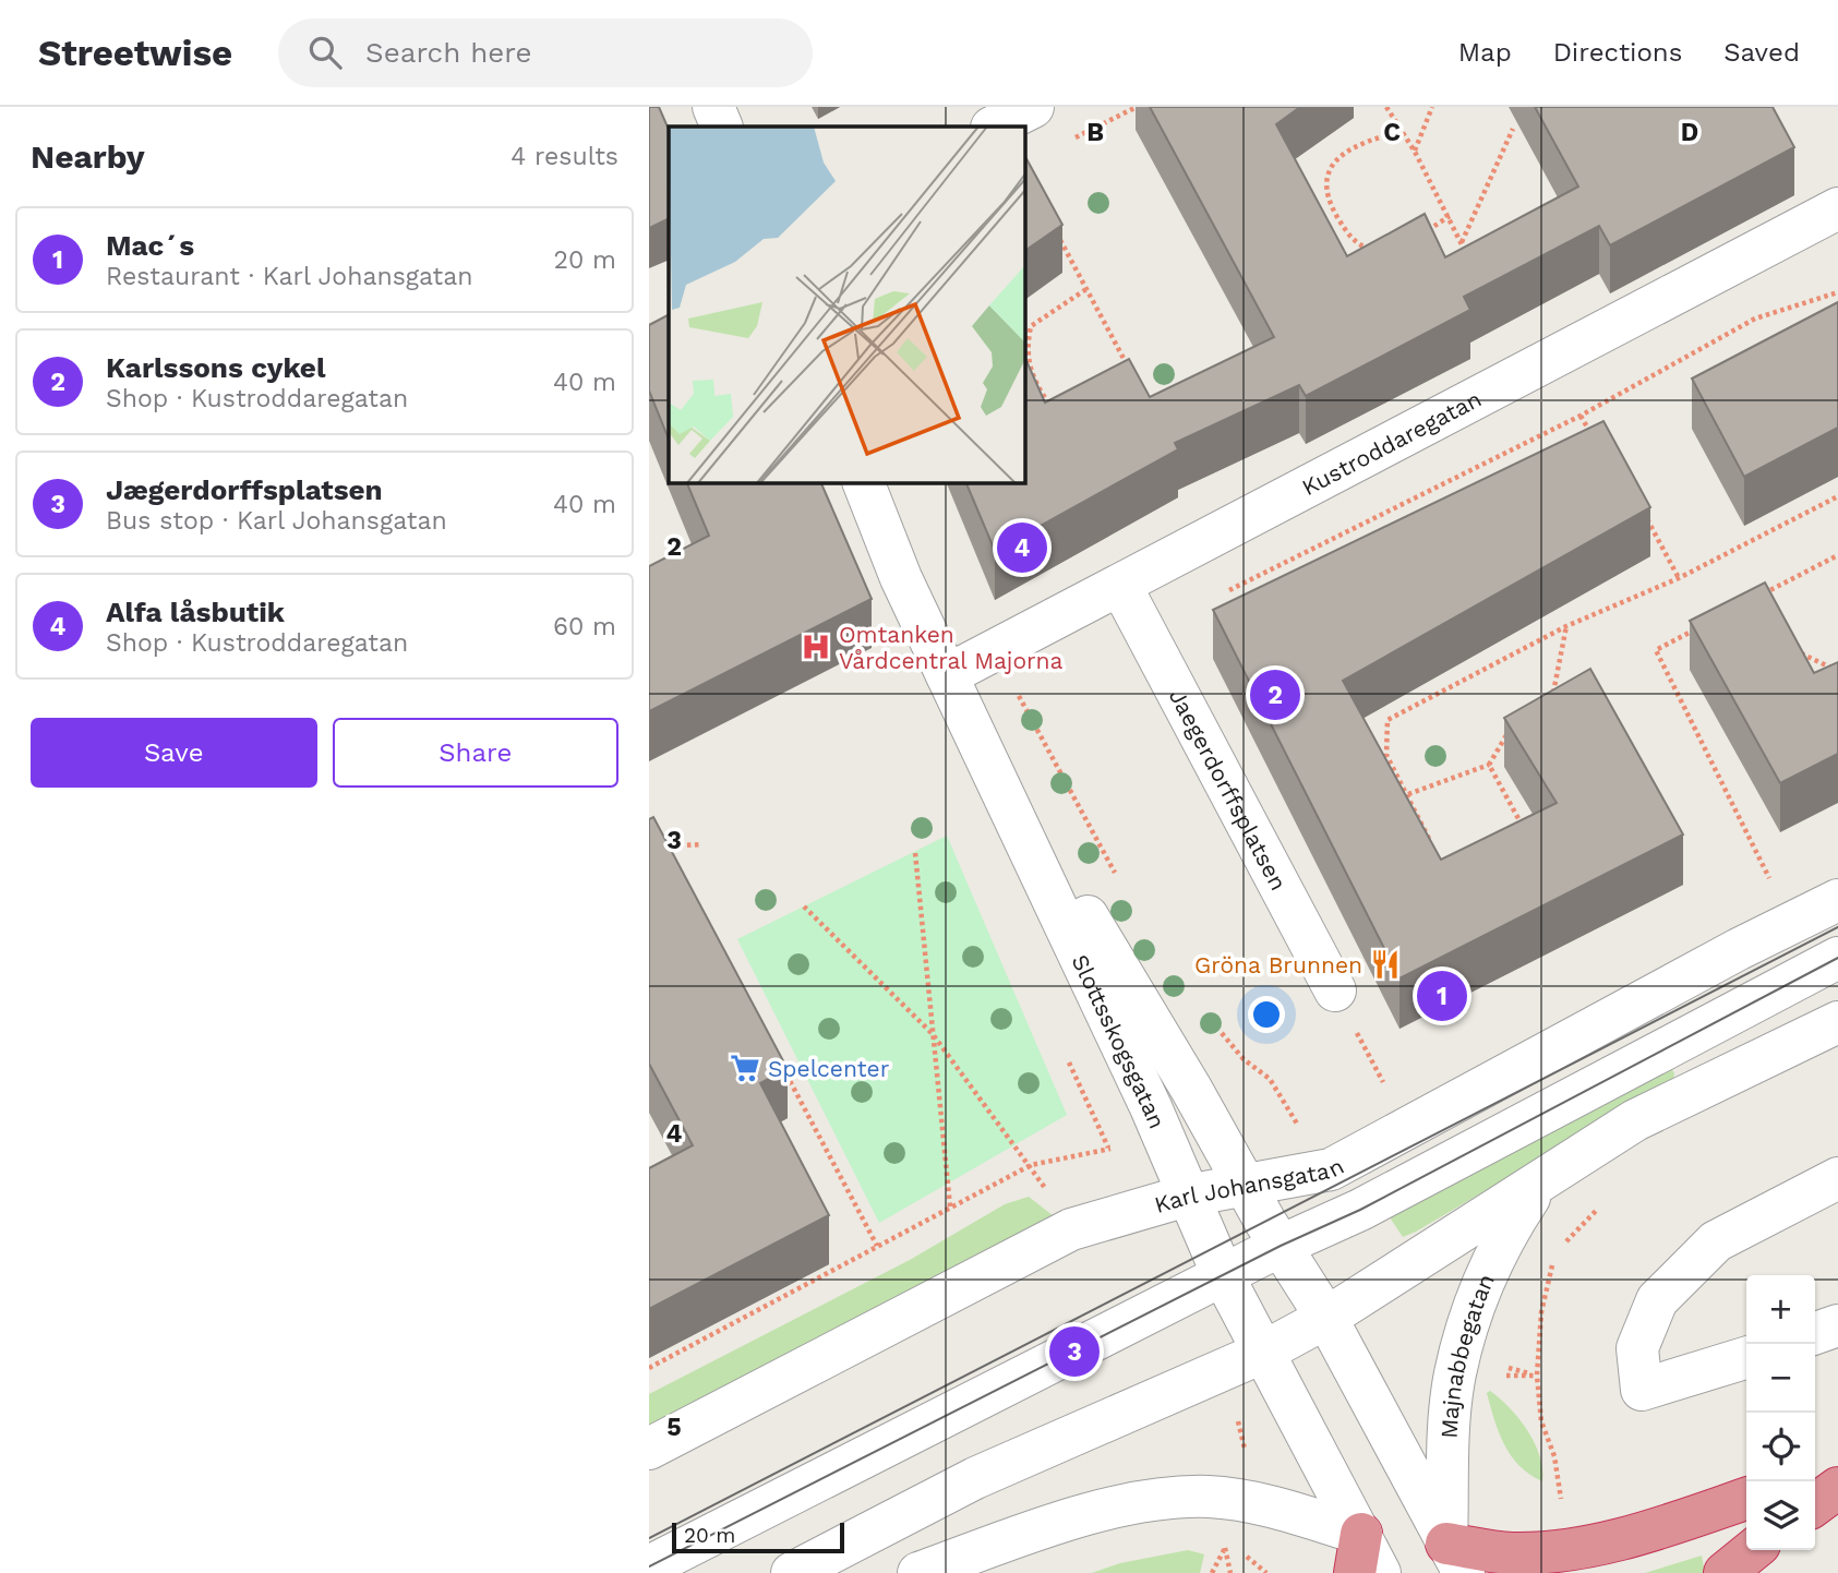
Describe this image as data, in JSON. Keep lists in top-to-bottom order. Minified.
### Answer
{"streets":{"street":["Kustroddaregatan","Jaegerdorffsplatsen","Slottsskogsgatan","Karl Johansgatan","Majnabbegatan"]},"crossings":[["Kustroddaregatan","Jaegerdorffsplatsen"],["Kustroddaregatan","Slottsskogsgatan"],["Slottsskogsgatan","Karl Johansgatan"]],"places":{"hospital":["Omtanken Vårdcentral Majorna"],"restaurant":["Gröna Brunnen"],"supermarket":["Spelcenter"]},"scale_bar":"20 m","page":{"header":"Streetwise","search":"Search here","nav":["Map","Directions","Saved"],"heading":["Nearby","4 results"],"list":[{"mark":"1","name":"Mac´s","note":"Restaurant · Karl Johansgatan","value":"20 m"},{"mark":"2","name":"Karlssons cykel","note":"Shop · Kustroddaregatan","value":"40 m"},{"mark":"3","name":"Jægerdorffsplatsen","note":"Bus stop · Karl Johansgatan","value":"40 m"},{"mark":"4","name":"Alfa låsbutik","note":"Shop · Kustroddaregatan","value":"60 m"}],"pins":["4","2","1","3"],"buttons":["Save","Share"],"map_buttons":["+","−"],"scale":"20 m"},"grid":{"columns":["B","C","D"],"rows":["2","3","4","5"]}}
